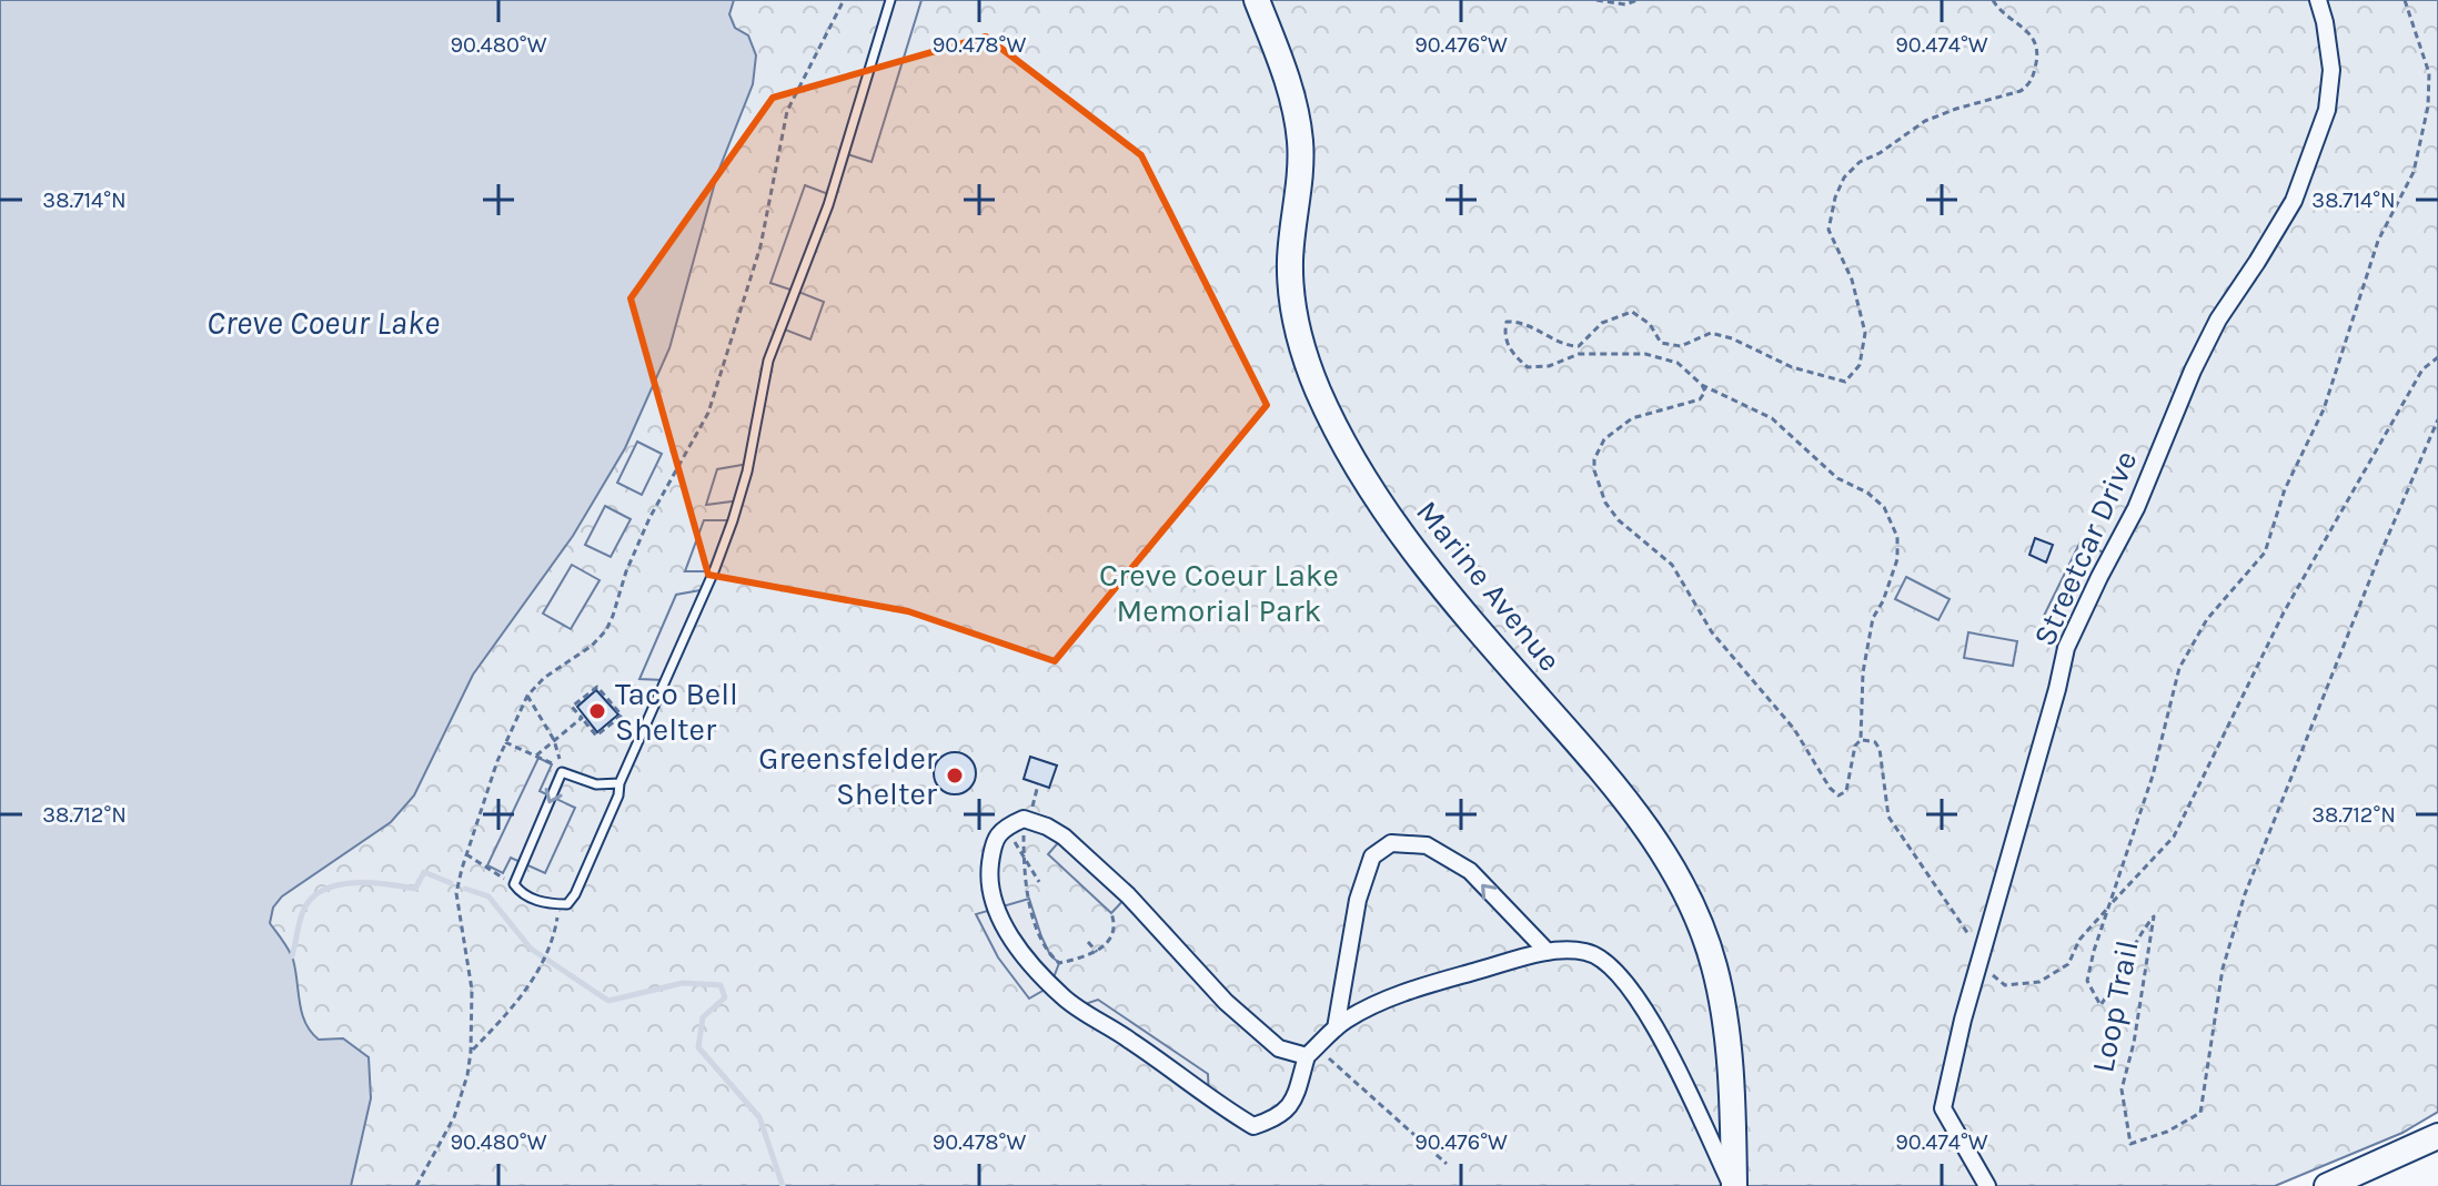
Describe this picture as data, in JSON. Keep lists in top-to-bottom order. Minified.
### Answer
{"streets":{"main road":["Marine Avenue"],"street":["Streetcar Drive"],"path":["Loop Trail"]},"water":["Creve Coeur Lake"],"parks":["Creve Coeur Lake Memorial Park"],"places":["Taco Bell Shelter","Greensfelder Shelter"],"coordinates":["90.480°W","90.478°W","90.476°W","90.474°W","38.714°N","38.712°N"]}
